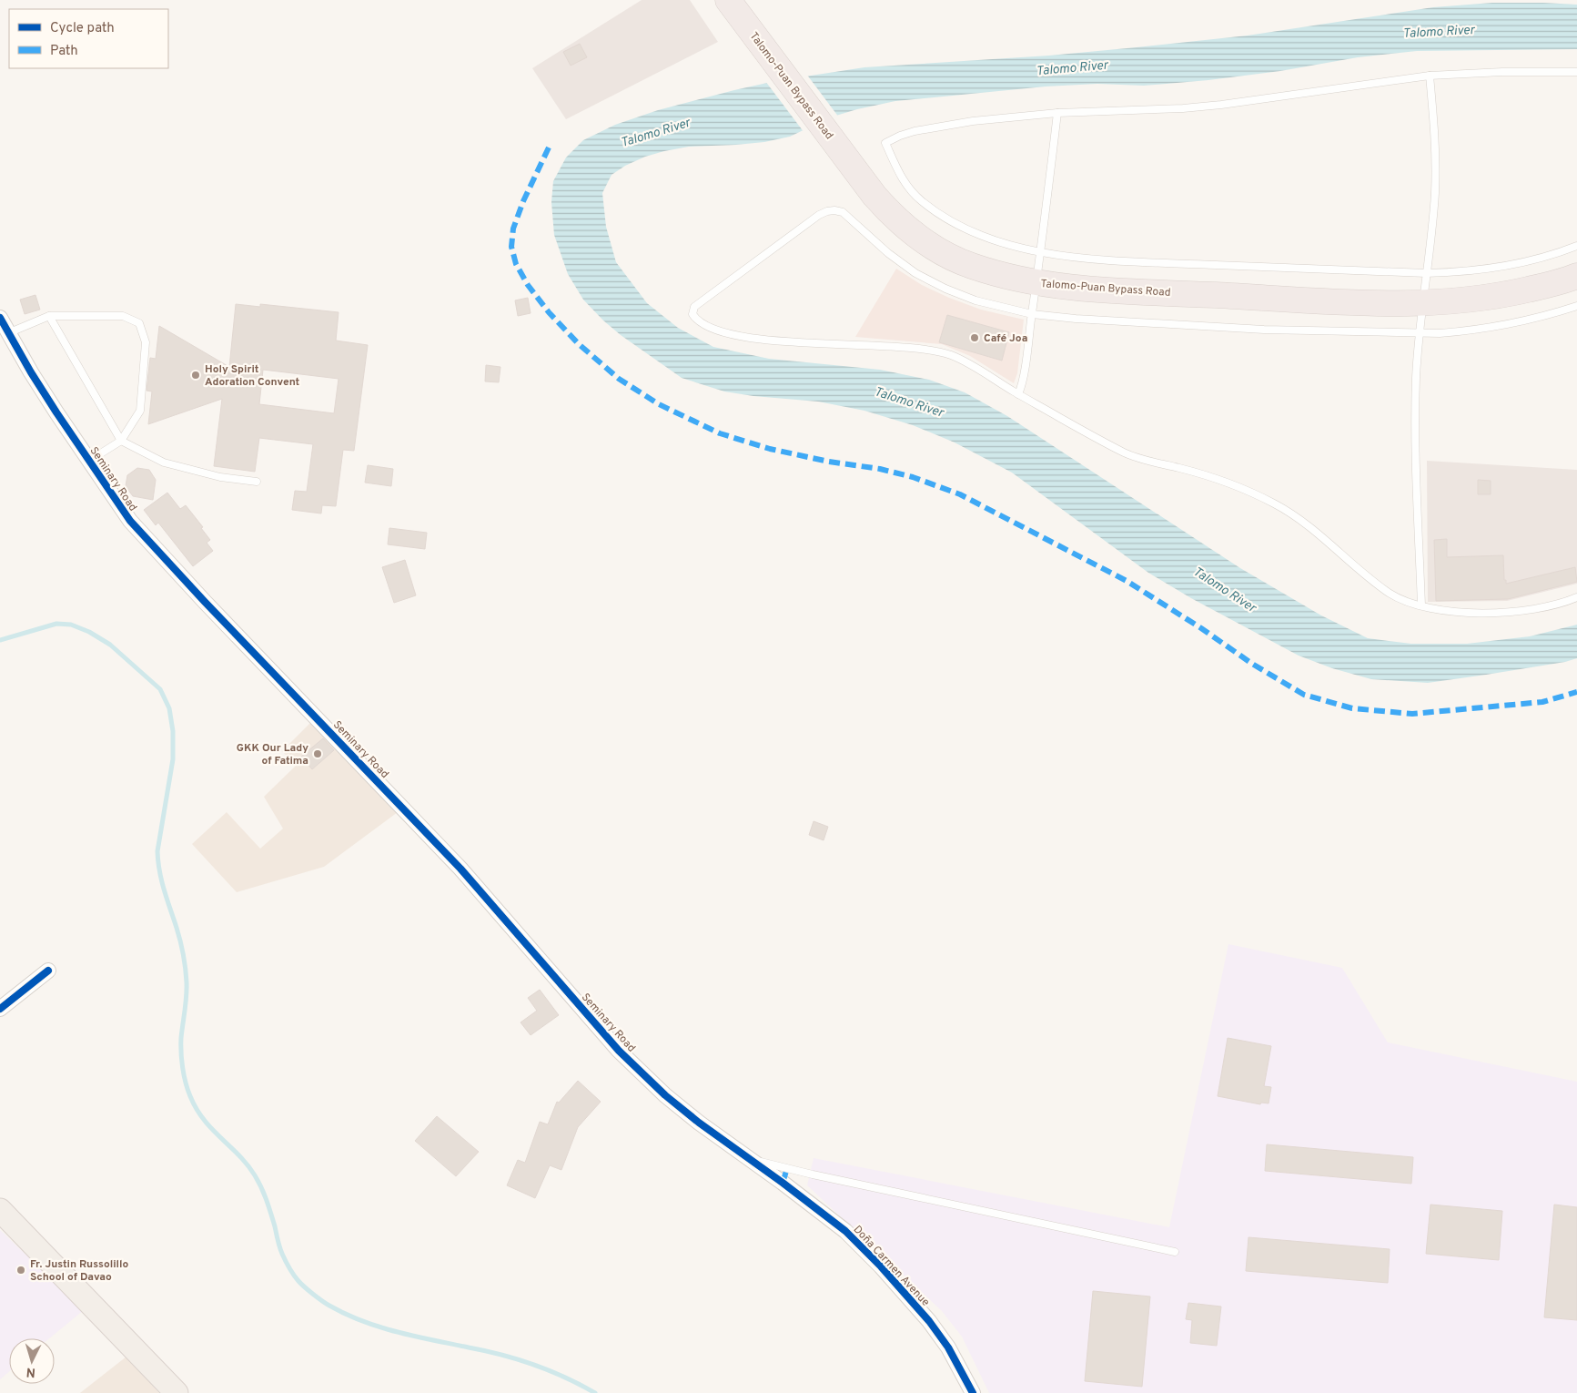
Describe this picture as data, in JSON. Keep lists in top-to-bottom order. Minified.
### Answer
{"streets":{"highway":["Talomo-Puan Bypass Road"],"street":["Seminary Road","Doña Carmen Avenue"]},"crossings":[["Seminary Road","Doña Carmen Avenue"]],"water":["Talomo River"],"places":["Café Joa","Holy Spirit Adoration Convent","GKK Our Lady of Fatima","Fr. Justin Russolillo School of Davao"],"legend":["Cycle path","Path"],"north":"bottom"}
